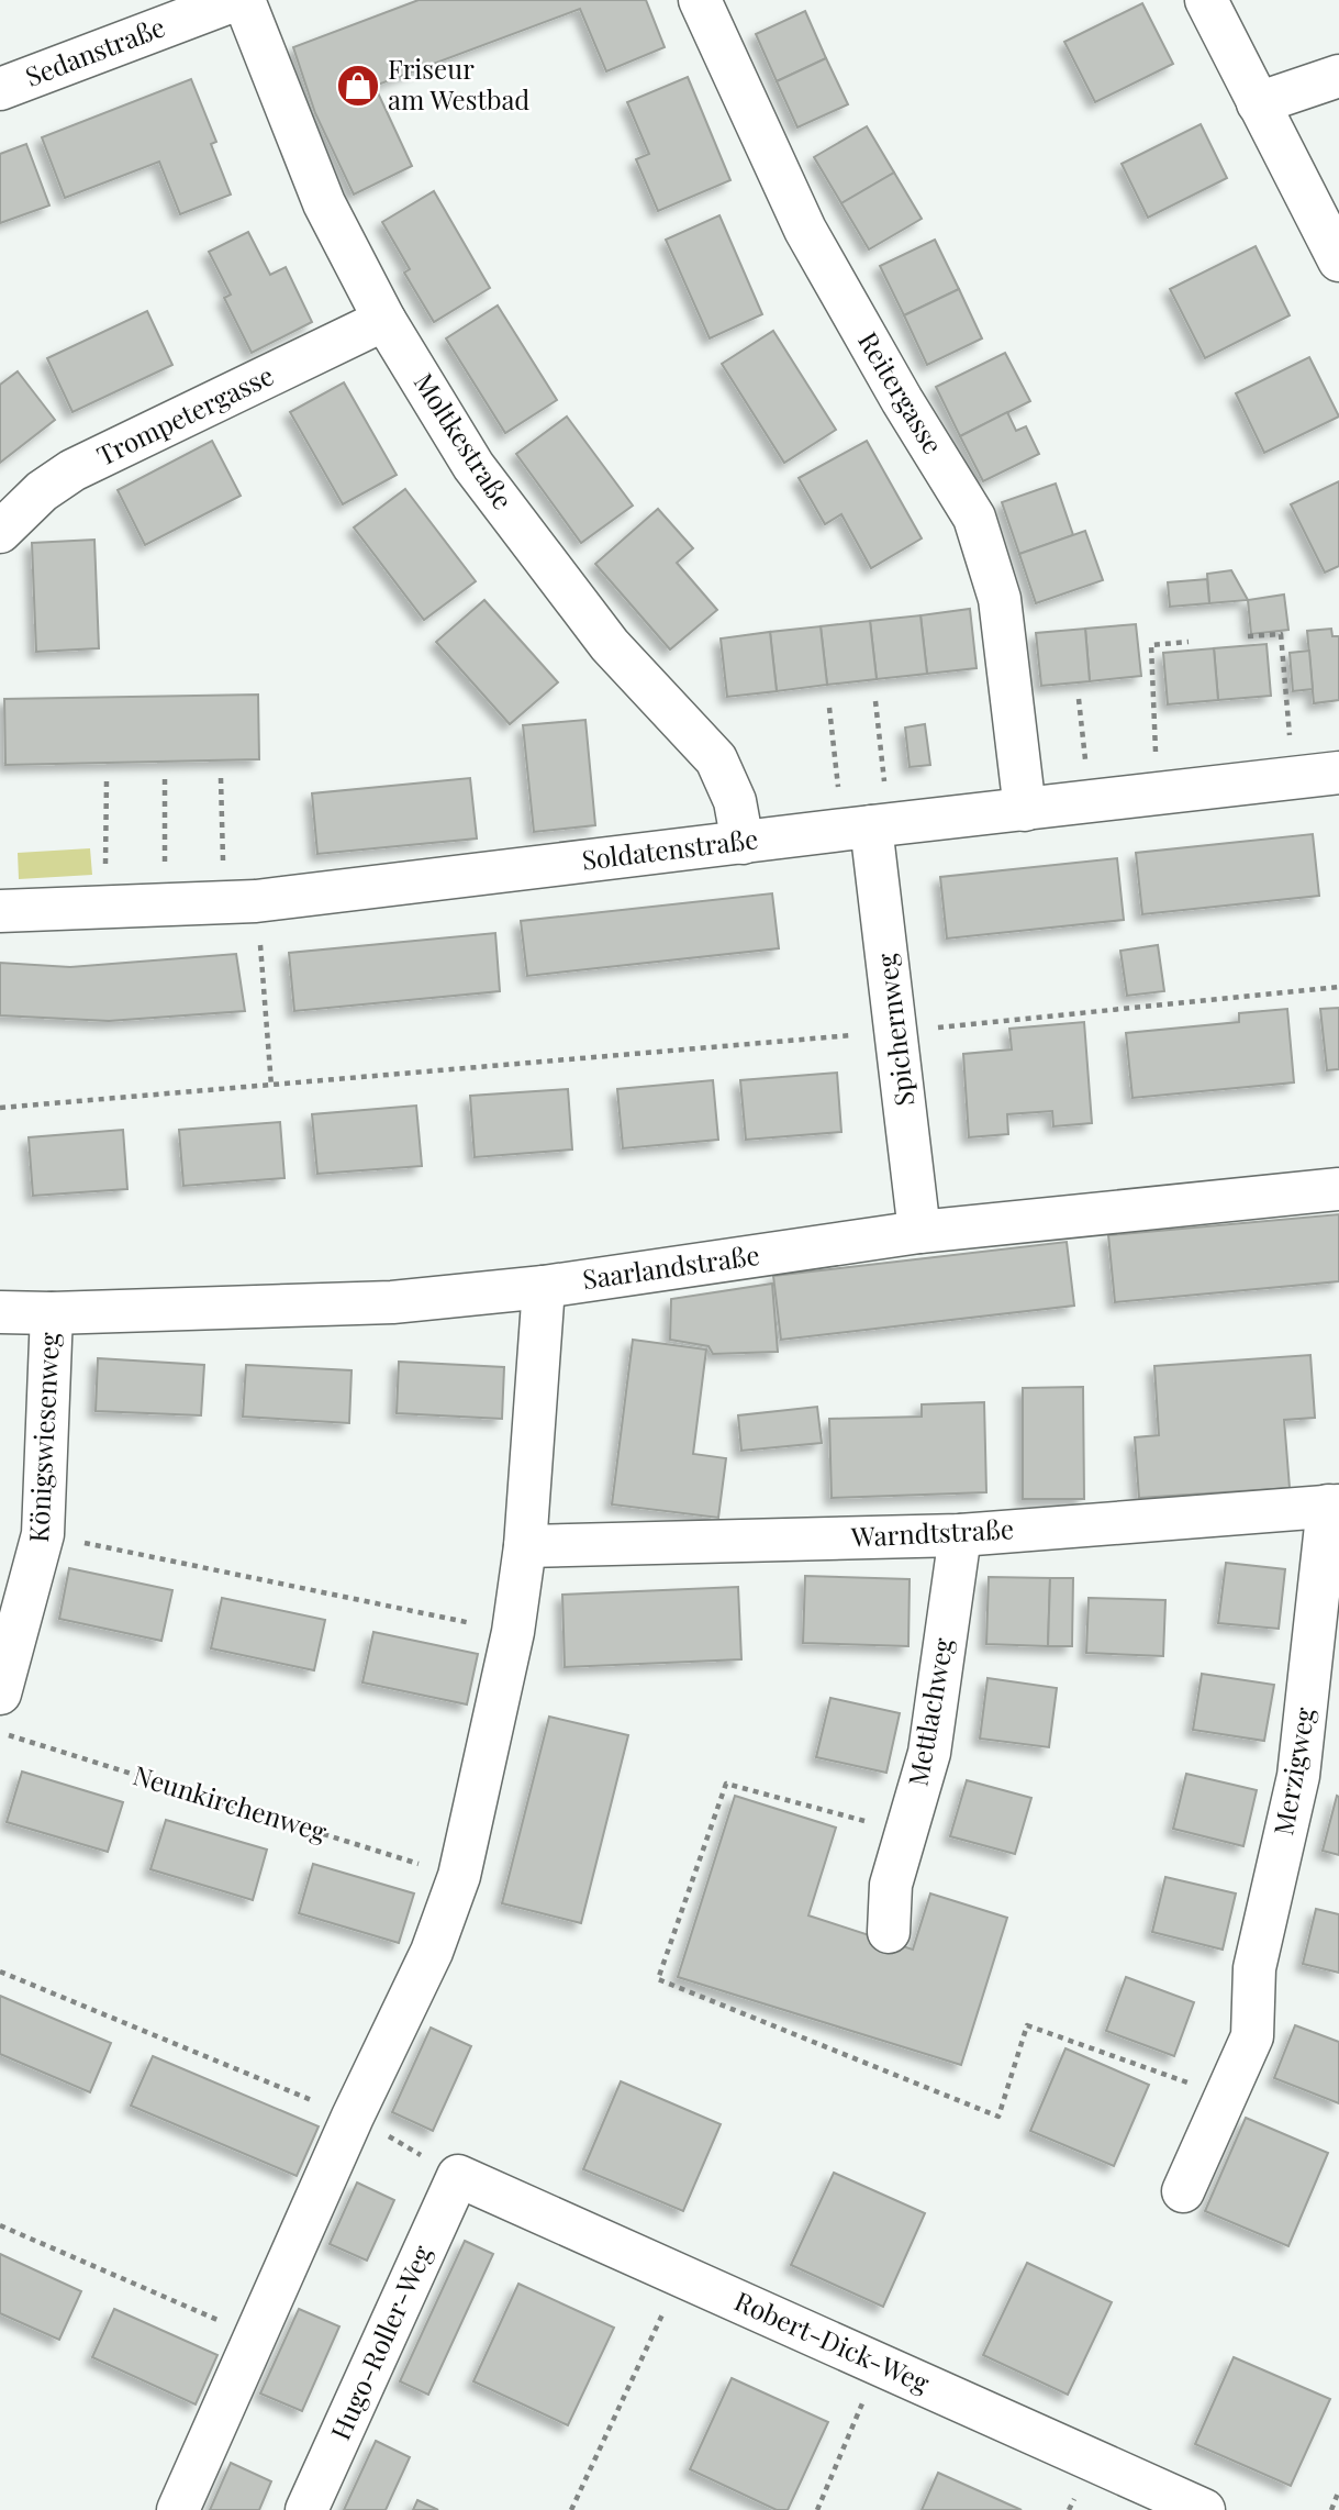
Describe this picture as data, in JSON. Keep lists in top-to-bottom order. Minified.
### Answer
{"streets":{"street":["Sedanstraße","Reitergasse","Trompetergasse","Moltkestraße","Soldatenstraße","Spichernweg","Saarlandstraße","Königswiesenweg","Warndtstraße","Mettlachweg","Merzigweg","Hugo-Roller-Weg","Robert-Dick-Weg"],"path":["Neunkirchenweg"]},"crossings":[["Reitergasse","Soldatenstraße"],["Trompetergasse","Moltkestraße"],["Moltkestraße","Soldatenstraße"],["Soldatenstraße","Spichernweg"],["Spichernweg","Saarlandstraße"],["Saarlandstraße","Königswiesenweg"],["Warndtstraße","Mettlachweg"],["Warndtstraße","Merzigweg"],["Hugo-Roller-Weg","Robert-Dick-Weg"]],"places":{"shop":["Friseur am Westbad"]}}
